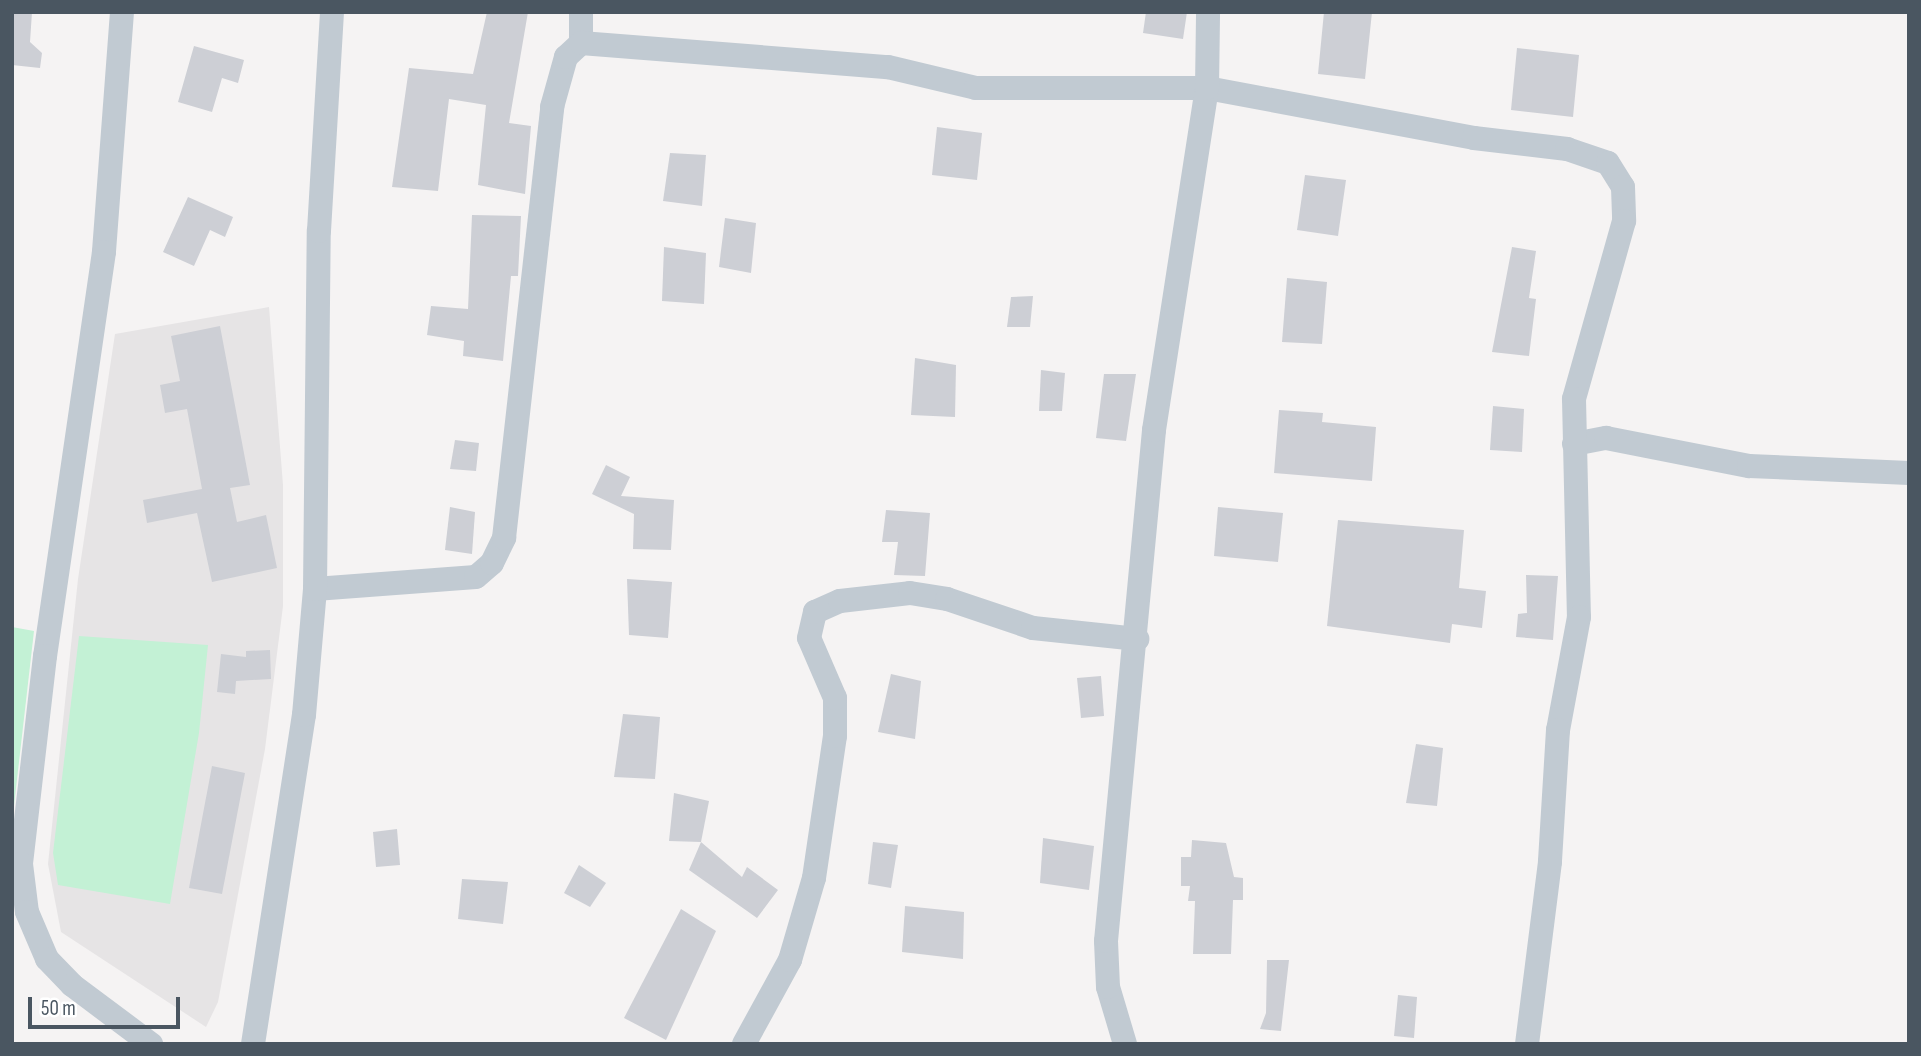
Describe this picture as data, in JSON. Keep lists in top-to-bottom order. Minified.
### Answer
{"scale_bar":"50 m"}
